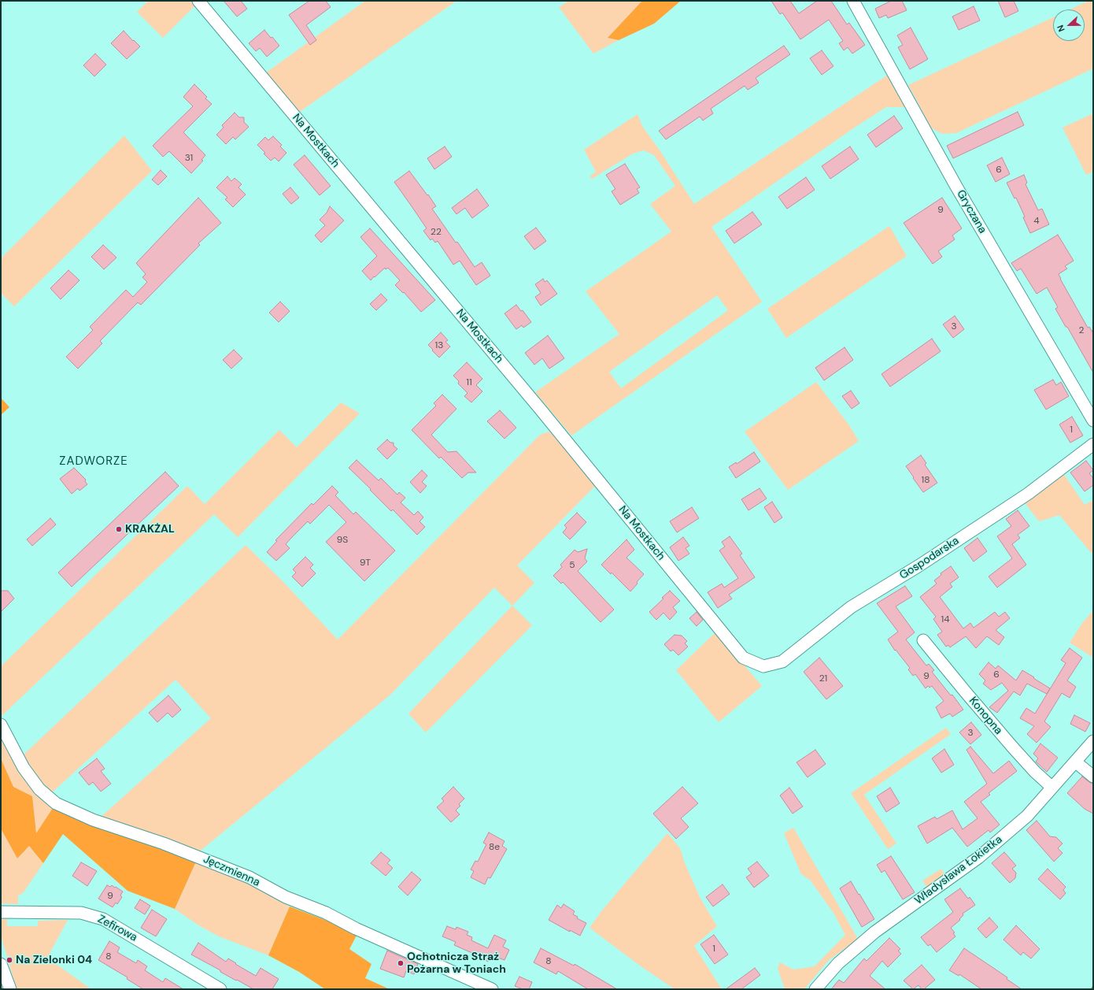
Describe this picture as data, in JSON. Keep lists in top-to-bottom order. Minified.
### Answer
{"streets":{"street":["Na Mostkach","Gryczana","Gospodarska","Konopna","Władysława Łokietka","Jęczmienna","Zefirowa"]},"crossings":[["Na Mostkach","Gospodarska"],["Konopna","Władysława Łokietka"]],"districts":["ZADWORZE"],"places":["KRAKŻAL","Na Zielonki 04","Ochotnicza Straż Pożarna w Toniach"],"house_numbers":["31","6","9","4","22","3","2","13","11","1","18","9S","9T","5","14","6","9","21","3","8e","9","1","8","8"],"north":"left"}
